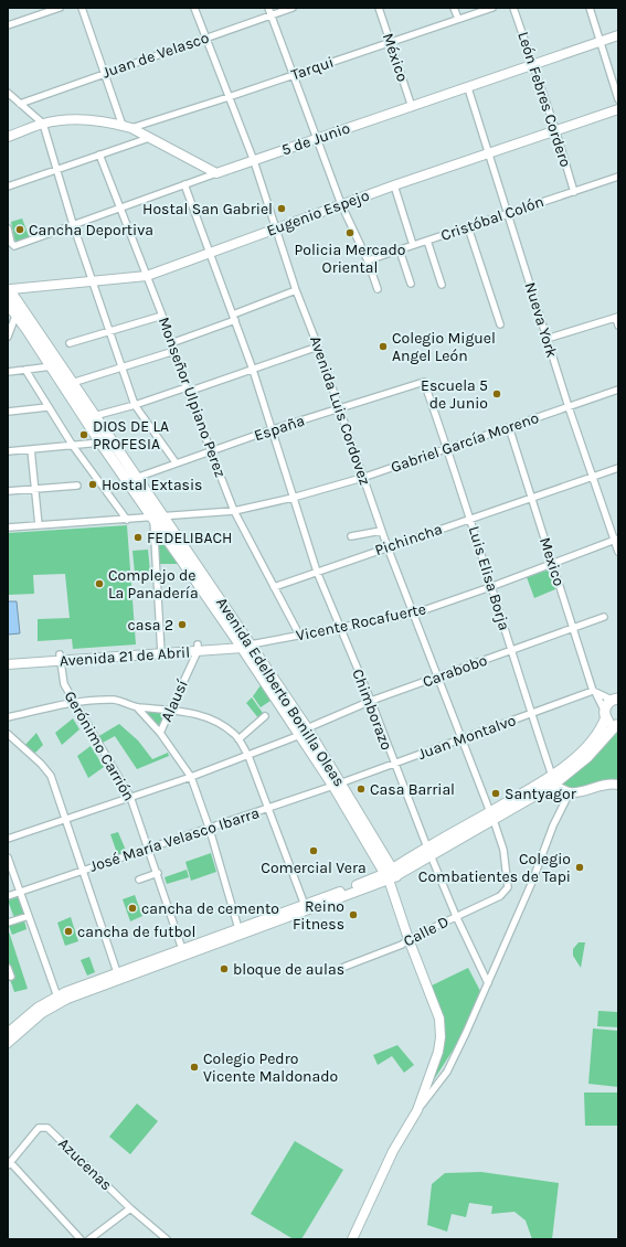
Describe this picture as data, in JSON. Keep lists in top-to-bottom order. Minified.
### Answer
{"streets":{"main road":["Avenida Edelberto Bonilla Oleas"],"street":["Juan de Velasco","México","Tarqui","León Febres Cordero","5 de Junio","Eugenio Espejo","Cristóbal Colón","Nueva York","Monseñor Ulpiano Perez","Avenida Luis Cordovez","España","Gabriel García Moreno","Pichincha","Mexico","Luis Elisa Borja","Vicente Rocafuerte","Avenida 21 de Abril","Carabobo","Alausí","Chimborazo","Juan Montalvo","Gerónimo Carrión","José María Velasco Ibarra","Calle D","Azucenas"]},"crossings":[["Juan de Velasco","Avenida Luis Cordovez"],["México","Tarqui"],["México","5 de Junio"],["Tarqui","Avenida Luis Cordovez"],["León Febres Cordero","5 de Junio"],["León Febres Cordero","Eugenio Espejo"],["León Febres Cordero","Cristóbal Colón"],["5 de Junio","Nueva York"],["5 de Junio","Monseñor Ulpiano Perez"],["5 de Junio","Avenida Luis Cordovez"],["5 de Junio","Chimborazo"],["Eugenio Espejo","Nueva York"],["Eugenio Espejo","Monseñor Ulpiano Perez"],["Eugenio Espejo","Avenida Luis Cordovez"],["Eugenio Espejo","Avenida Edelberto Bonilla Oleas"],["Eugenio Espejo","Chimborazo"],["Cristóbal Colón","Nueva York"],["Nueva York","Gabriel García Moreno"],["Nueva York","Pichincha"],["Nueva York","Vicente Rocafuerte"],["Monseñor Ulpiano Perez","España"],["Monseñor Ulpiano Perez","Gabriel García Moreno"],["Monseñor Ulpiano Perez","Pichincha"],["Monseñor Ulpiano Perez","Vicente Rocafuerte"],["Avenida Luis Cordovez","España"],["Avenida Luis Cordovez","Gabriel García Moreno"],["Avenida Luis Cordovez","Pichincha"],["Avenida Luis Cordovez","Vicente Rocafuerte"],["Avenida Luis Cordovez","Carabobo"],["Avenida Luis Cordovez","Juan Montalvo"],["Avenida Luis Cordovez","Calle D"],["España","Luis Elisa Borja"],["España","Avenida Edelberto Bonilla Oleas"],["España","Chimborazo"],["Gabriel García Moreno","Mexico"],["Gabriel García Moreno","Luis Elisa Borja"],["Gabriel García Moreno","Avenida Edelberto Bonilla Oleas"],["Gabriel García Moreno","Chimborazo"],["Pichincha","Mexico"],["Pichincha","Luis Elisa Borja"],["Pichincha","Chimborazo"],["Mexico","Vicente Rocafuerte"],["Mexico","Carabobo"],["Mexico","Juan Montalvo"],["Luis Elisa Borja","Vicente Rocafuerte"],["Luis Elisa Borja","Carabobo"],["Luis Elisa Borja","Juan Montalvo"],["Vicente Rocafuerte","Avenida 21 de Abril"],["Vicente Rocafuerte","Avenida Edelberto Bonilla Oleas"],["Vicente Rocafuerte","Chimborazo"],["Avenida 21 de Abril","Avenida Edelberto Bonilla Oleas"],["Avenida 21 de Abril","Alausí"],["Avenida 21 de Abril","Gerónimo Carrión"],["Carabobo","Avenida Edelberto Bonilla Oleas"],["Carabobo","Chimborazo"],["Carabobo","Gerónimo Carrión"],["Avenida Edelberto Bonilla Oleas","Juan Montalvo"],["Avenida Edelberto Bonilla Oleas","José María Velasco Ibarra"],["Chimborazo","Juan Montalvo"],["Chimborazo","Calle D"],["Juan Montalvo","José María Velasco Ibarra"],["Gerónimo Carrión","José María Velasco Ibarra"]],"places":["Hostal San Gabriel","Cancha Deportiva","Policia Mercado Oriental","Colegio Miguel Angel León","Escuela 5 de Junio","DIOS DE LA PROFESIA","Hostal Extasis","FEDELIBACH","Complejo de La Panadería","casa 2","Casa Barrial","Santyagor","Comercial Vera","Colegio Combatientes de Tapi","cancha de cemento","Reino Fitness","cancha de futbol","bloque de aulas","Colegio Pedro Vicente Maldonado"]}
